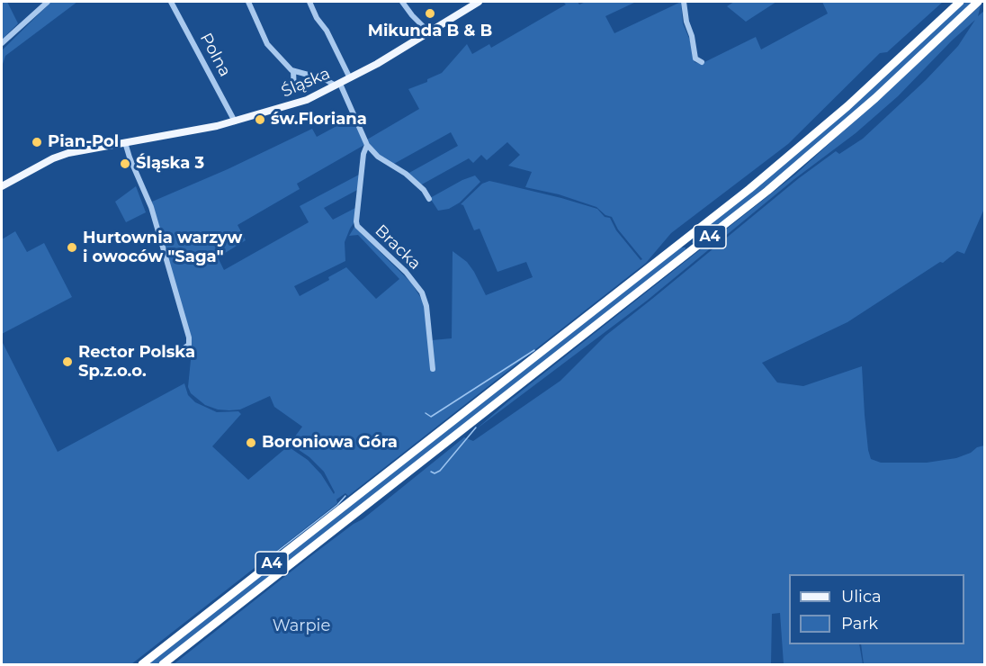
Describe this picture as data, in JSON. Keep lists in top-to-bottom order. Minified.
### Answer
{"streets":{"highway":["A4"],"main road":["Śląska"],"street":["Polna","Bracka"]},"crossings":[["Polna","Śląska"]],"parks":["Warpie"],"places":["Mikunda B & B","św.Floriana","Pian-Pol","Śląska 3","Hurtownia warzyw i owoców \"Saga\"","Rector Polska Sp.z.o.o.","Boroniowa Góra"],"legend":["Ulica","Park"]}
